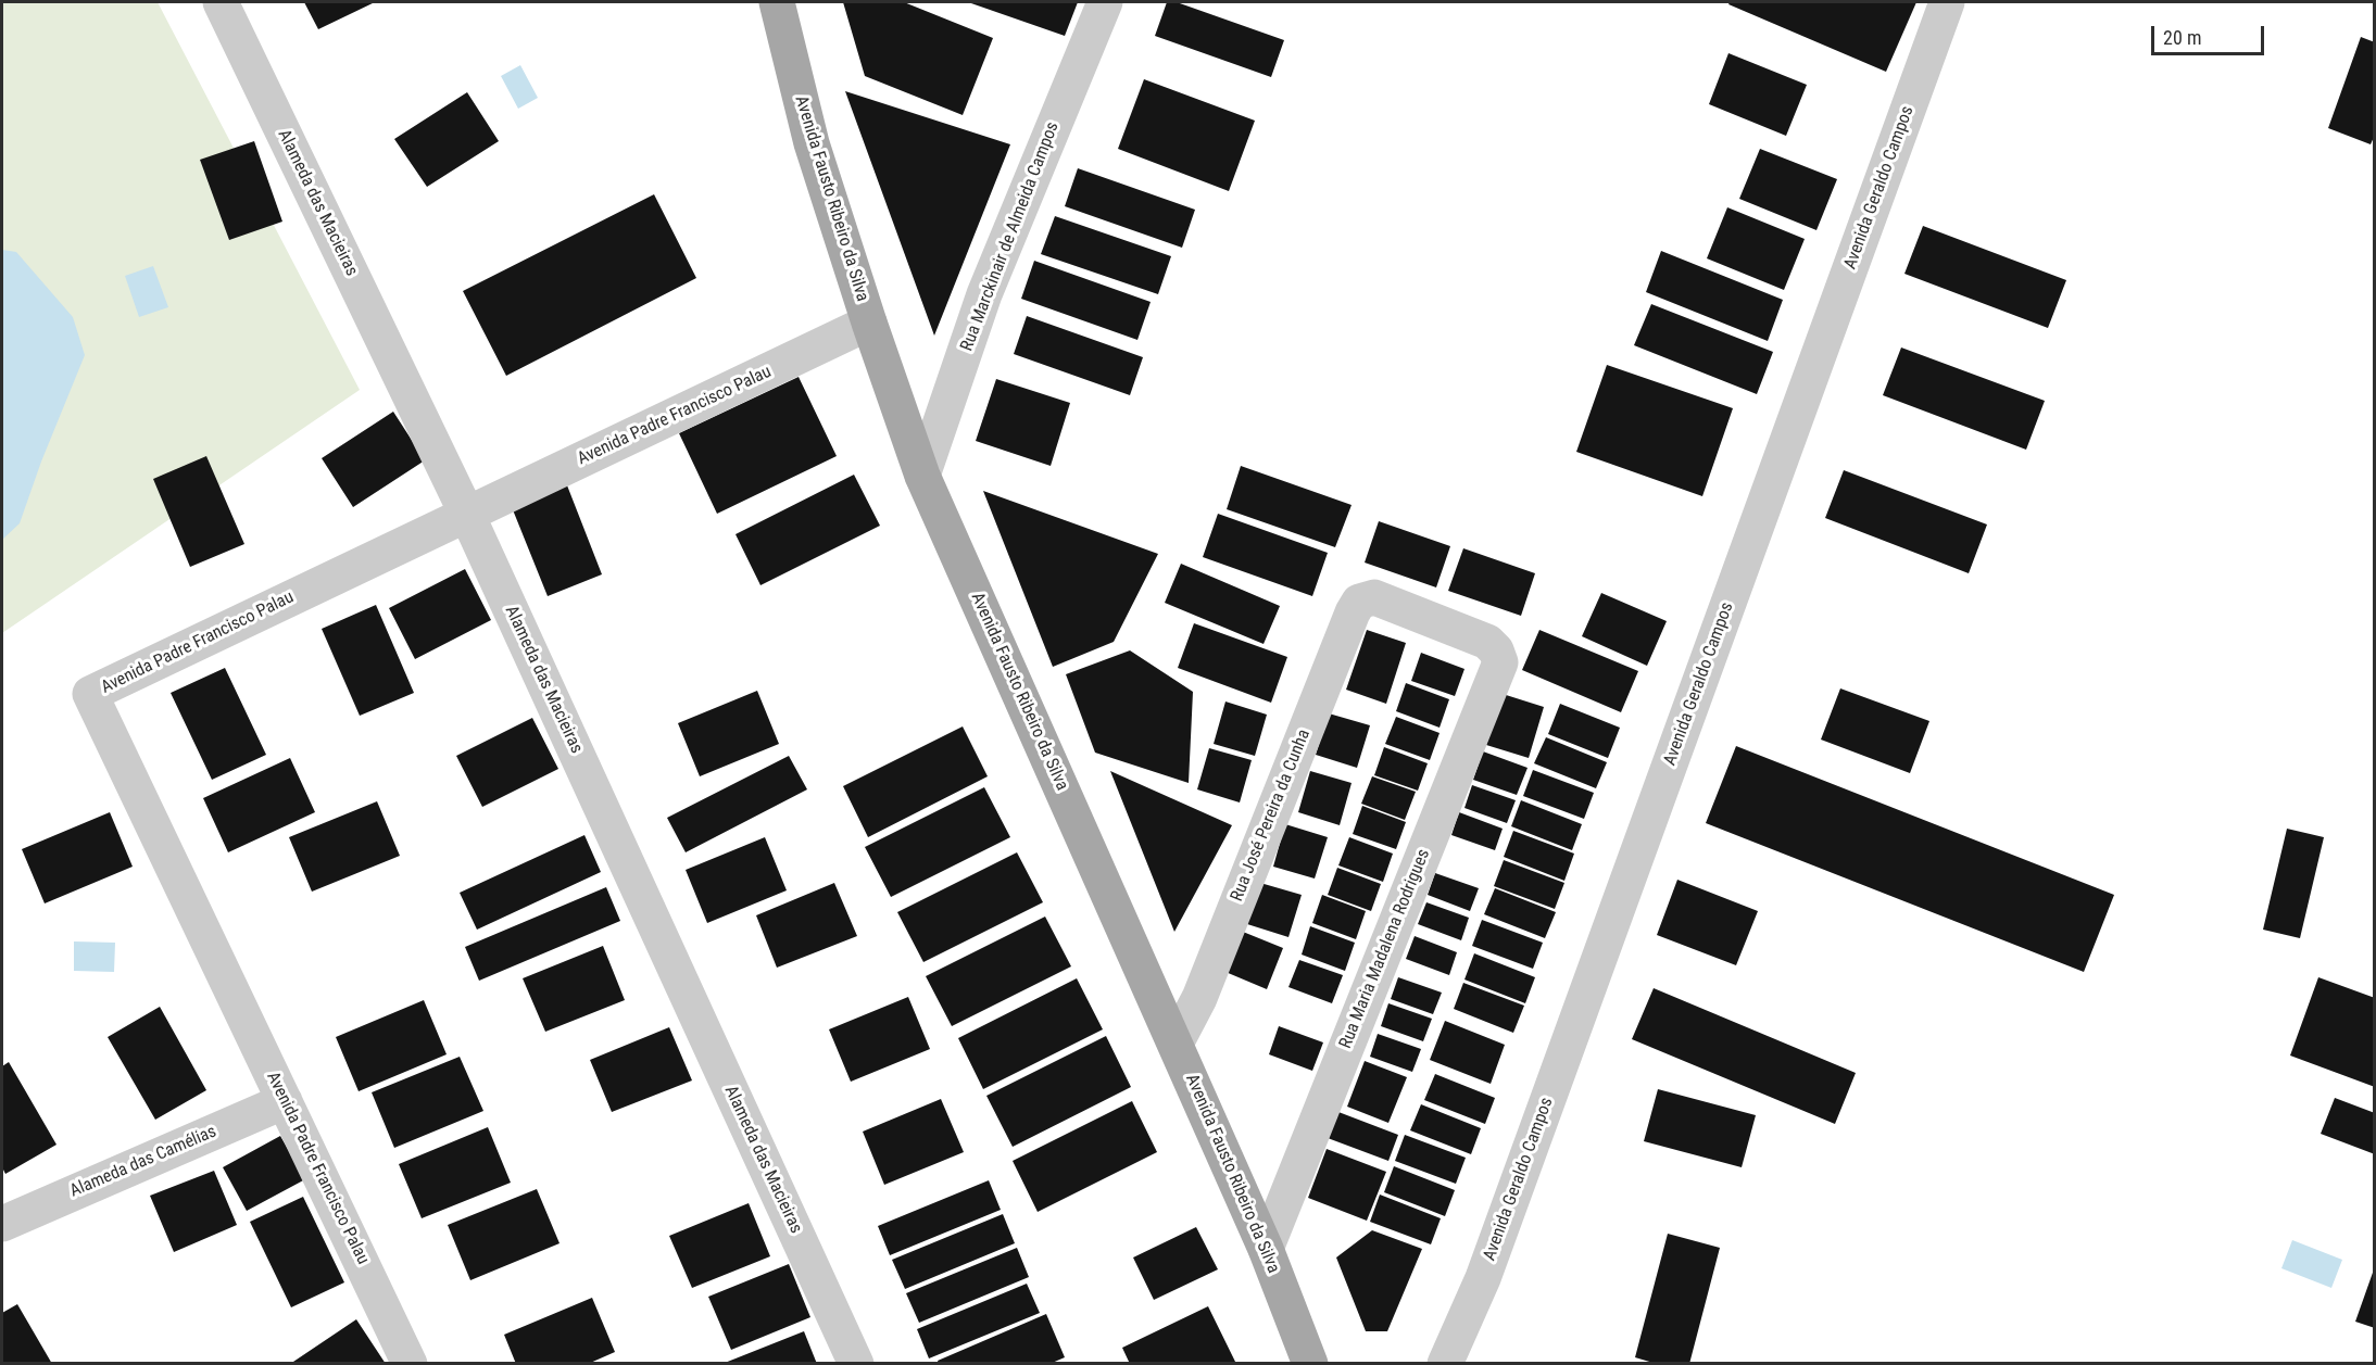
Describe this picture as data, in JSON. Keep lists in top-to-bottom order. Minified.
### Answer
{"streets":{"main road":["Avenida Fausto Ribeiro da Silva"],"street":["Avenida Geraldo Campos","Alameda das Macieiras","Rua Marckinair de Almeida Campos","Avenida Padre Francisco Palau","Rua José Pereira da Cunha","Rua Maria Madalena Rodrigues","Alameda das Camélias"]},"crossings":[["Avenida Fausto Ribeiro da Silva","Rua Marckinair de Almeida Campos"],["Avenida Fausto Ribeiro da Silva","Avenida Padre Francisco Palau"],["Avenida Fausto Ribeiro da Silva","Rua José Pereira da Cunha"],["Avenida Fausto Ribeiro da Silva","Rua Maria Madalena Rodrigues"],["Alameda das Macieiras","Avenida Padre Francisco Palau"],["Avenida Padre Francisco Palau","Alameda das Camélias"],["Rua José Pereira da Cunha","Rua Maria Madalena Rodrigues"]],"scale_bar":"20 m"}
